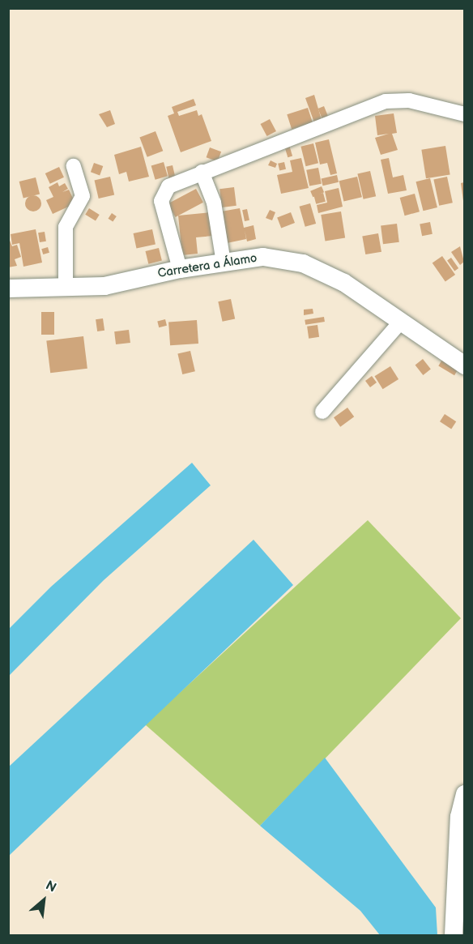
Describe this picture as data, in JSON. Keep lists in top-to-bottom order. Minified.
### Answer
{"streets":{"main road":["Carretera a Álamo"]},"north":"top right"}
